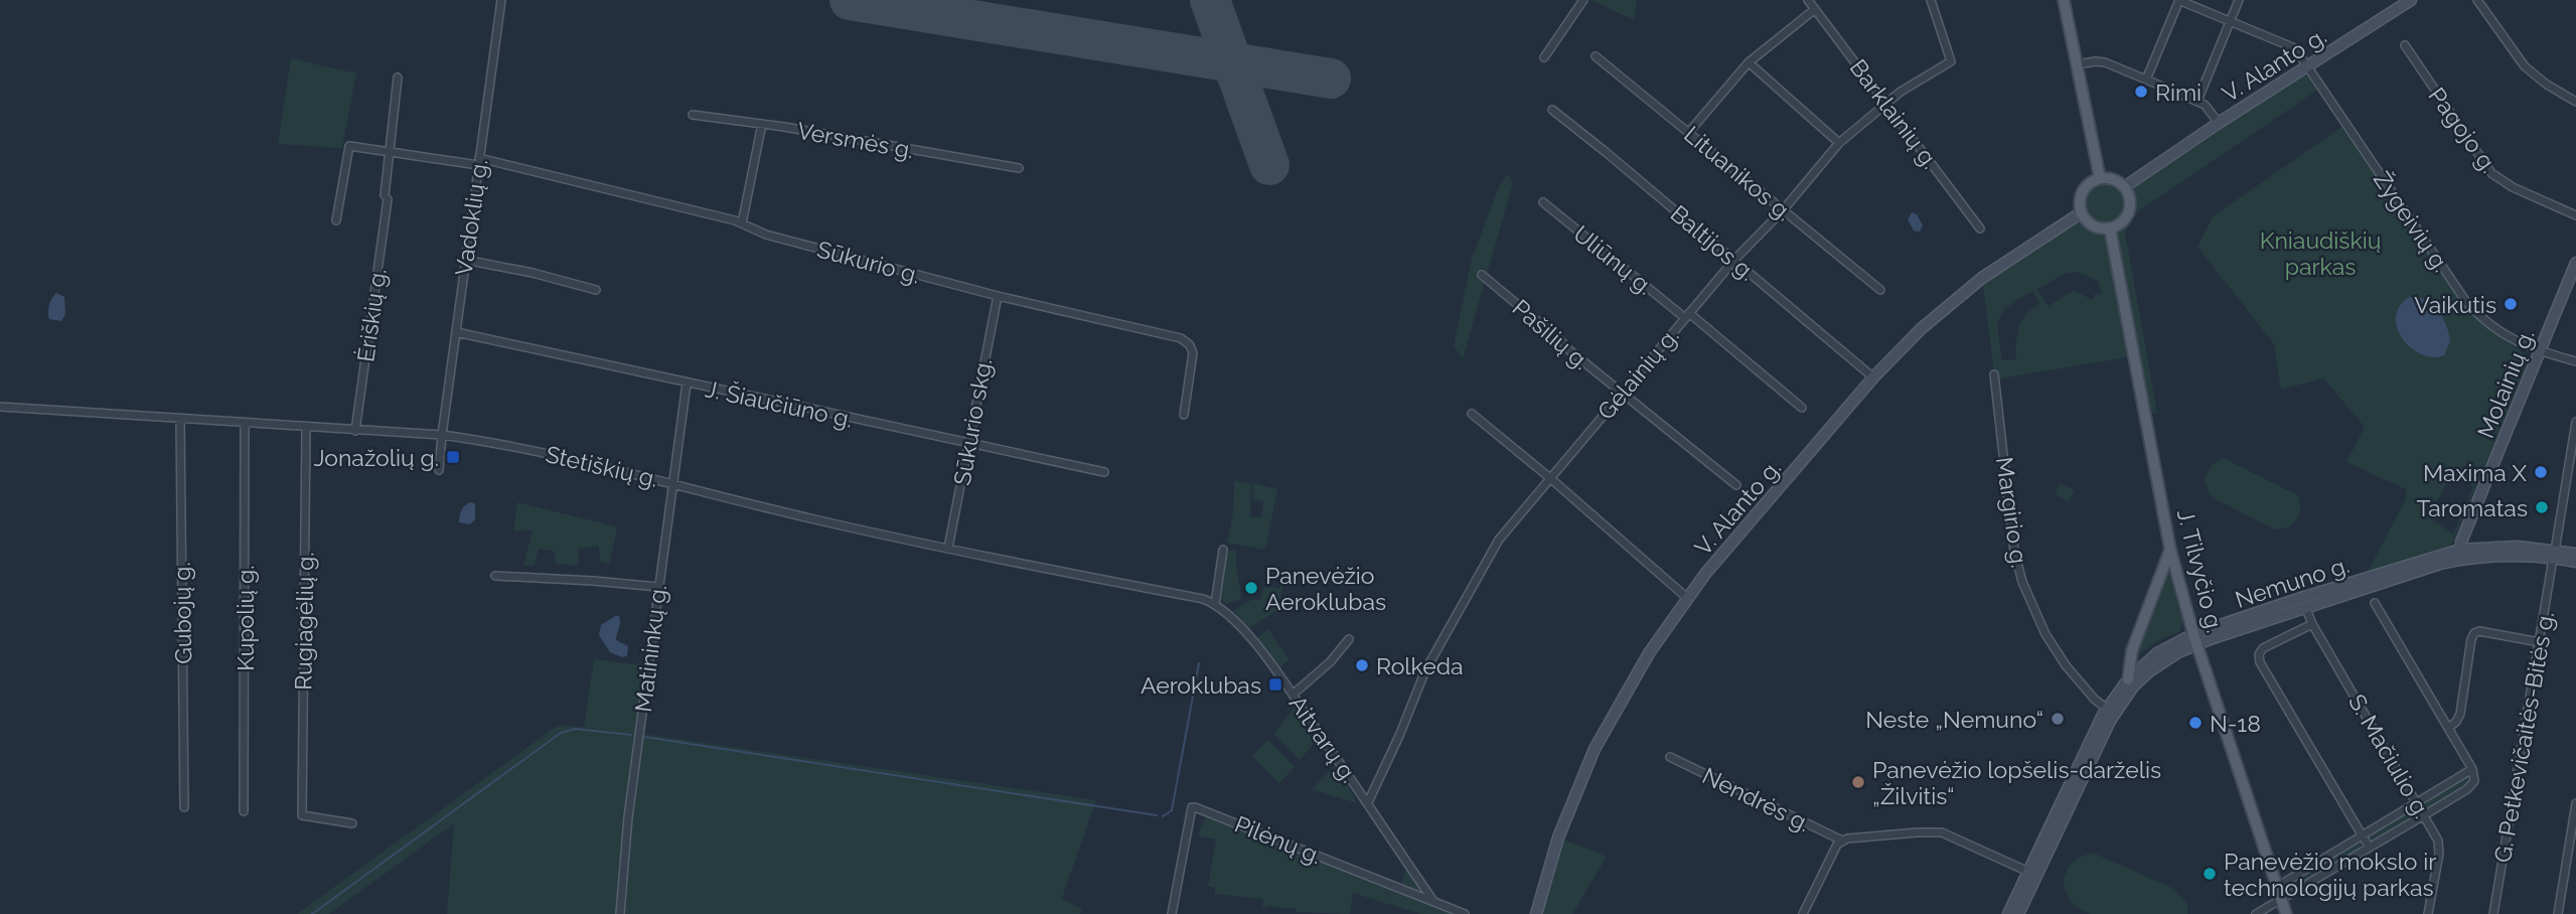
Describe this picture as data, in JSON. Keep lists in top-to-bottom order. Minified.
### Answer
{"streets":{"main road":["V. Alanto g.","Molainių g.","J. Tilvyčio g.","Nemuno g."],"street":["Barklainių g.","Pagojo g.","Versmės g.","Lituanikos g.","Vadoklių g.","Žygeivių g.","Baltijos g.","Uliūnų g.","Sūkurio g.","Ėriškių g.","Pašilių g.","Gėlainių g.","J. Šiaučiūno g.","Sūkurio skg.","Stetiškių g.","Margirio g.","Gubojų g.","Kupolių g.","Rugiagėlių g.","Matininkų g.","G. Petkevičaitės-Bitės g.","Aitvarų g.","S. Mačiulio g.","Nendrės g.","Pilėnų g."]},"crossings":[["V. Alanto g.","Žygeivių g."],["V. Alanto g.","Baltijos g."],["V. Alanto g.","J. Tilvyčio g."],["Barklainių g.","Gėlainių g."],["Lituanikos g.","Gėlainių g."],["Vadoklių g.","Sūkurio g."],["Vadoklių g.","J. Šiaučiūno g."],["Vadoklių g.","Stetiškių g."],["Žygeivių g.","Molainių g."],["Baltijos g.","Gėlainių g."],["Uliūnų g.","Gėlainių g."],["Sūkurio g.","Ėriškių g."],["Sūkurio g.","Sūkurio skg."],["Ėriškių g.","Stetiškių g."],["Pašilių g.","Gėlainių g."],["Gėlainių g.","Aitvarų g."],["Molainių g.","Nemuno g."],["J. Šiaučiūno g.","Sūkurio skg."],["J. Šiaučiūno g.","Matininkų g."],["Sūkurio skg.","Stetiškių g."],["Stetiškių g.","Gubojų g."],["Stetiškių g.","Kupolių g."],["Stetiškių g.","Rugiagėlių g."],["Stetiškių g.","Matininkų g."],["Stetiškių g.","Aitvarų g."],["Margirio g.","Nemuno g."],["J. Tilvyčio g.","Nemuno g."],["Nemuno g.","G. Petkevičaitės-Bitės g."],["Nemuno g.","S. Mačiulio g."],["Aitvarų g.","Pilėnų g."]],"parks":["Kniaudiškių parkas"],"places":{"other":["Rimi","Vaikutis","Maxima X","Taromatas","Panevėžio Aeroklubas","Rolkeda","Neste „Nemuno“","N-18","Panevėžio lopšelis-darželis „Žilvitis“","Panevėžio mokslo ir technologijų parkas"],"transit":["Jonažolių g.","Aeroklubas"]}}
